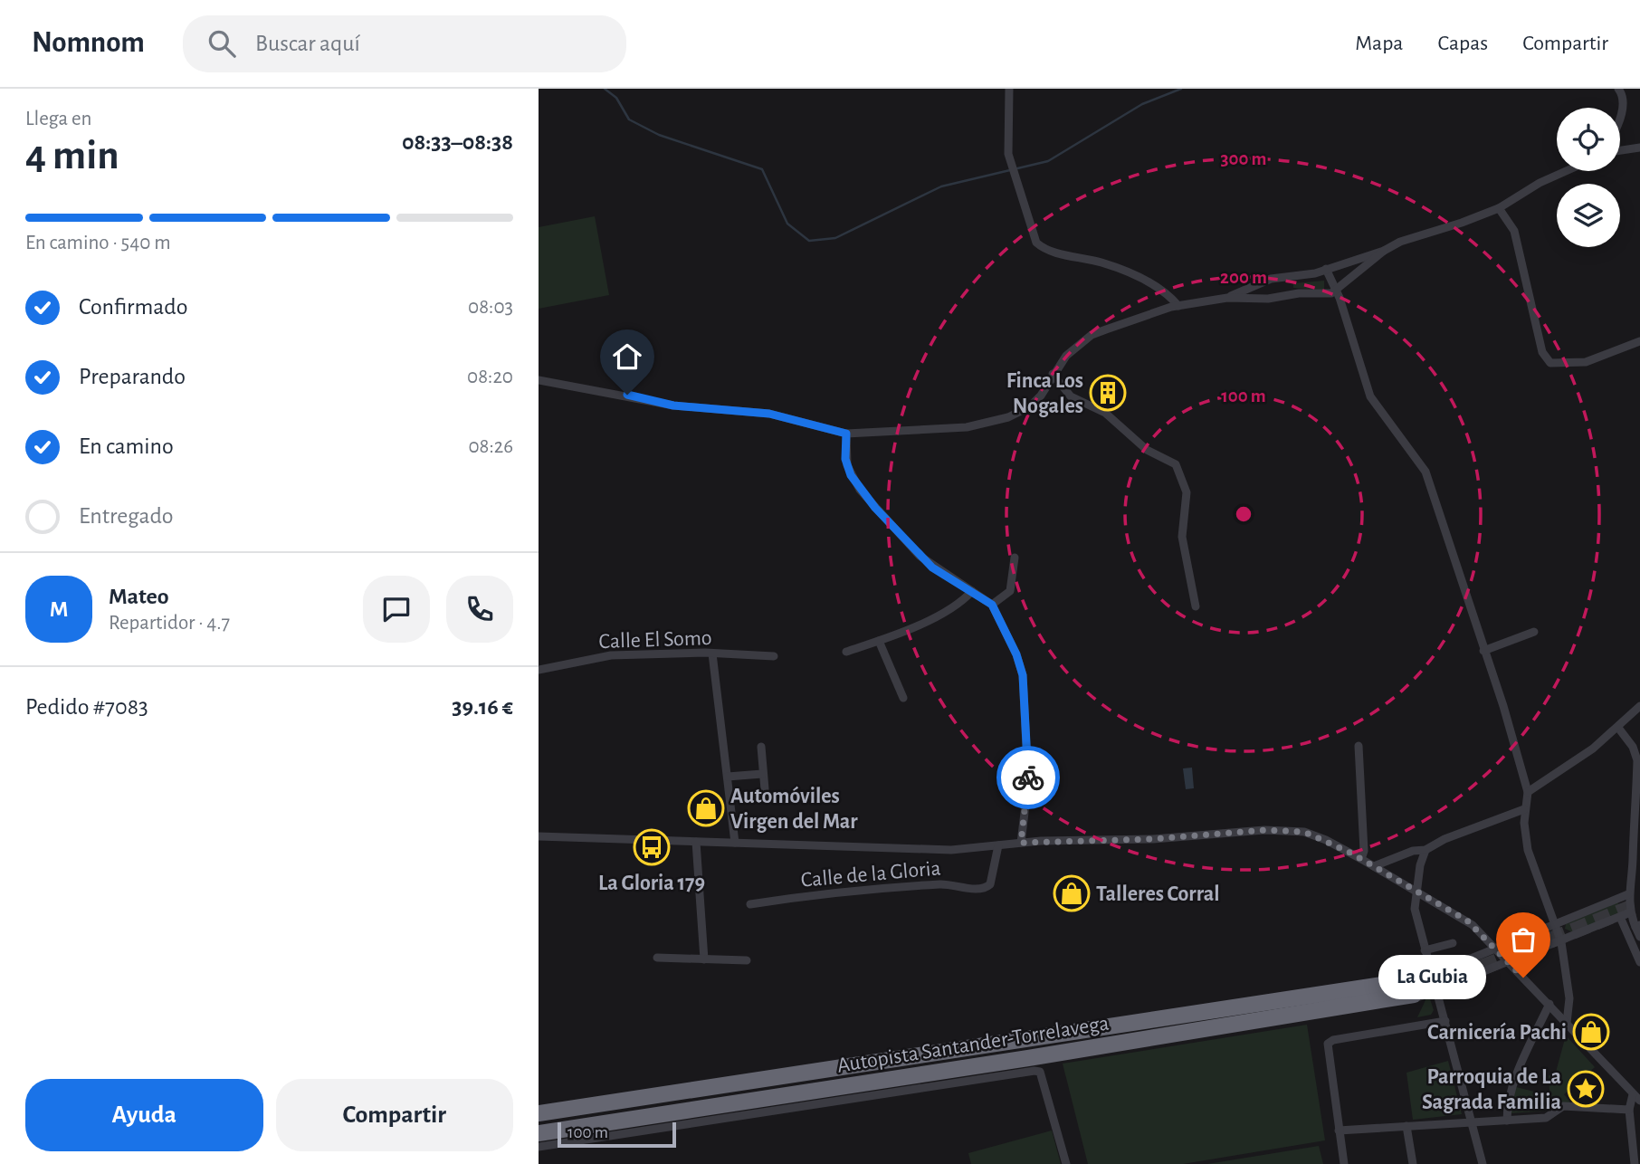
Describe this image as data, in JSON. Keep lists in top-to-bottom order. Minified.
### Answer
{"streets":{"highway":["Autopista Santander-Torrelavega"],"street":["Calle El Somo","Calle de la Gloria"]},"places":{"building":["Finca Los Nogales"],"shop":["Automóviles Virgen del Mar","Talleres Corral","Carnicería Pachi"],"bus stop":["La Gloria 179"],"other":["La Gubia"],"place":["Parroquia de La Sagrada Familia"]},"scale_bar":"100 m","page":{"header":"Nomnom","search":"Buscar aquí","nav":["Mapa","Capas","Compartir"],"heading":["4 min","Llega en","08:33–08:38"],"panel":["Mateo","Repartidor · 4.7","Pedido #7083","39.16 €"],"bar":"En camino · 540 m","list":[["Confirmado","08:03"],["Preparando","08:20"],["En camino","08:26"],"Entregado"],"round":"M","bubble":"La Gubia","buttons":["Ayuda","Compartir"],"scale":"100 m"},"rings":["300 m","200 m","100 m"]}
